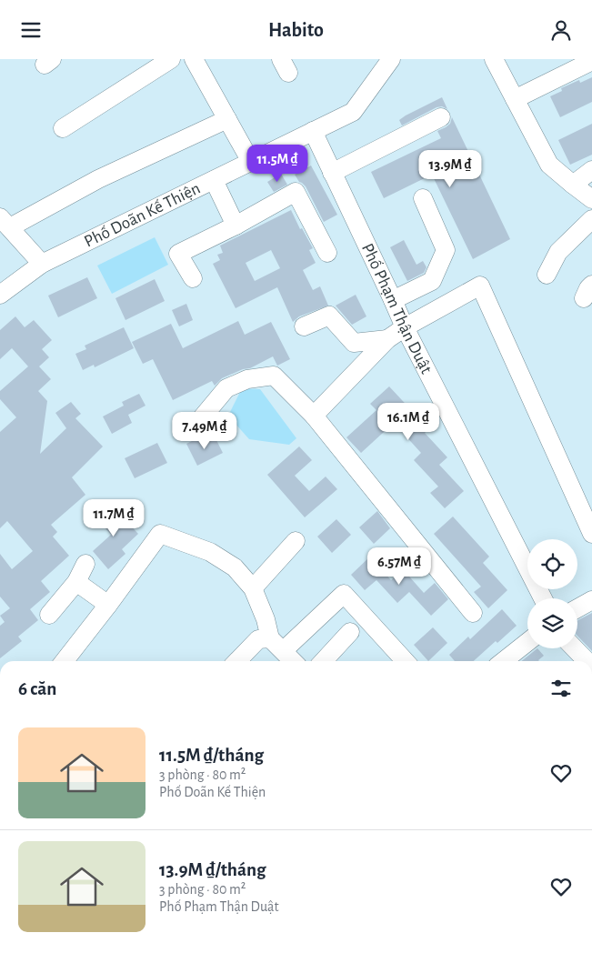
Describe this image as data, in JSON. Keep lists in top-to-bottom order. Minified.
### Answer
{"streets":{"street":["Phố Doãn Kế Thiện","Phố Phạm Thận Duật"]},"crossings":[["Phố Doãn Kế Thiện","Phố Phạm Thận Duật"]],"page":{"header":"Habito","price":["11.5M ₫","13.9M ₫","16.1M ₫","7.49M ₫","11.7M ₫","6.57M ₫"],"heading":"6 căn","list":[{"name":"11.5M ₫/tháng","note":"3 phòng · 80 m² · Phố Doãn Kế Thiện"},{"name":"13.9M ₫/tháng","note":"3 phòng · 80 m² · Phố Phạm Thận Duật"}]}}
